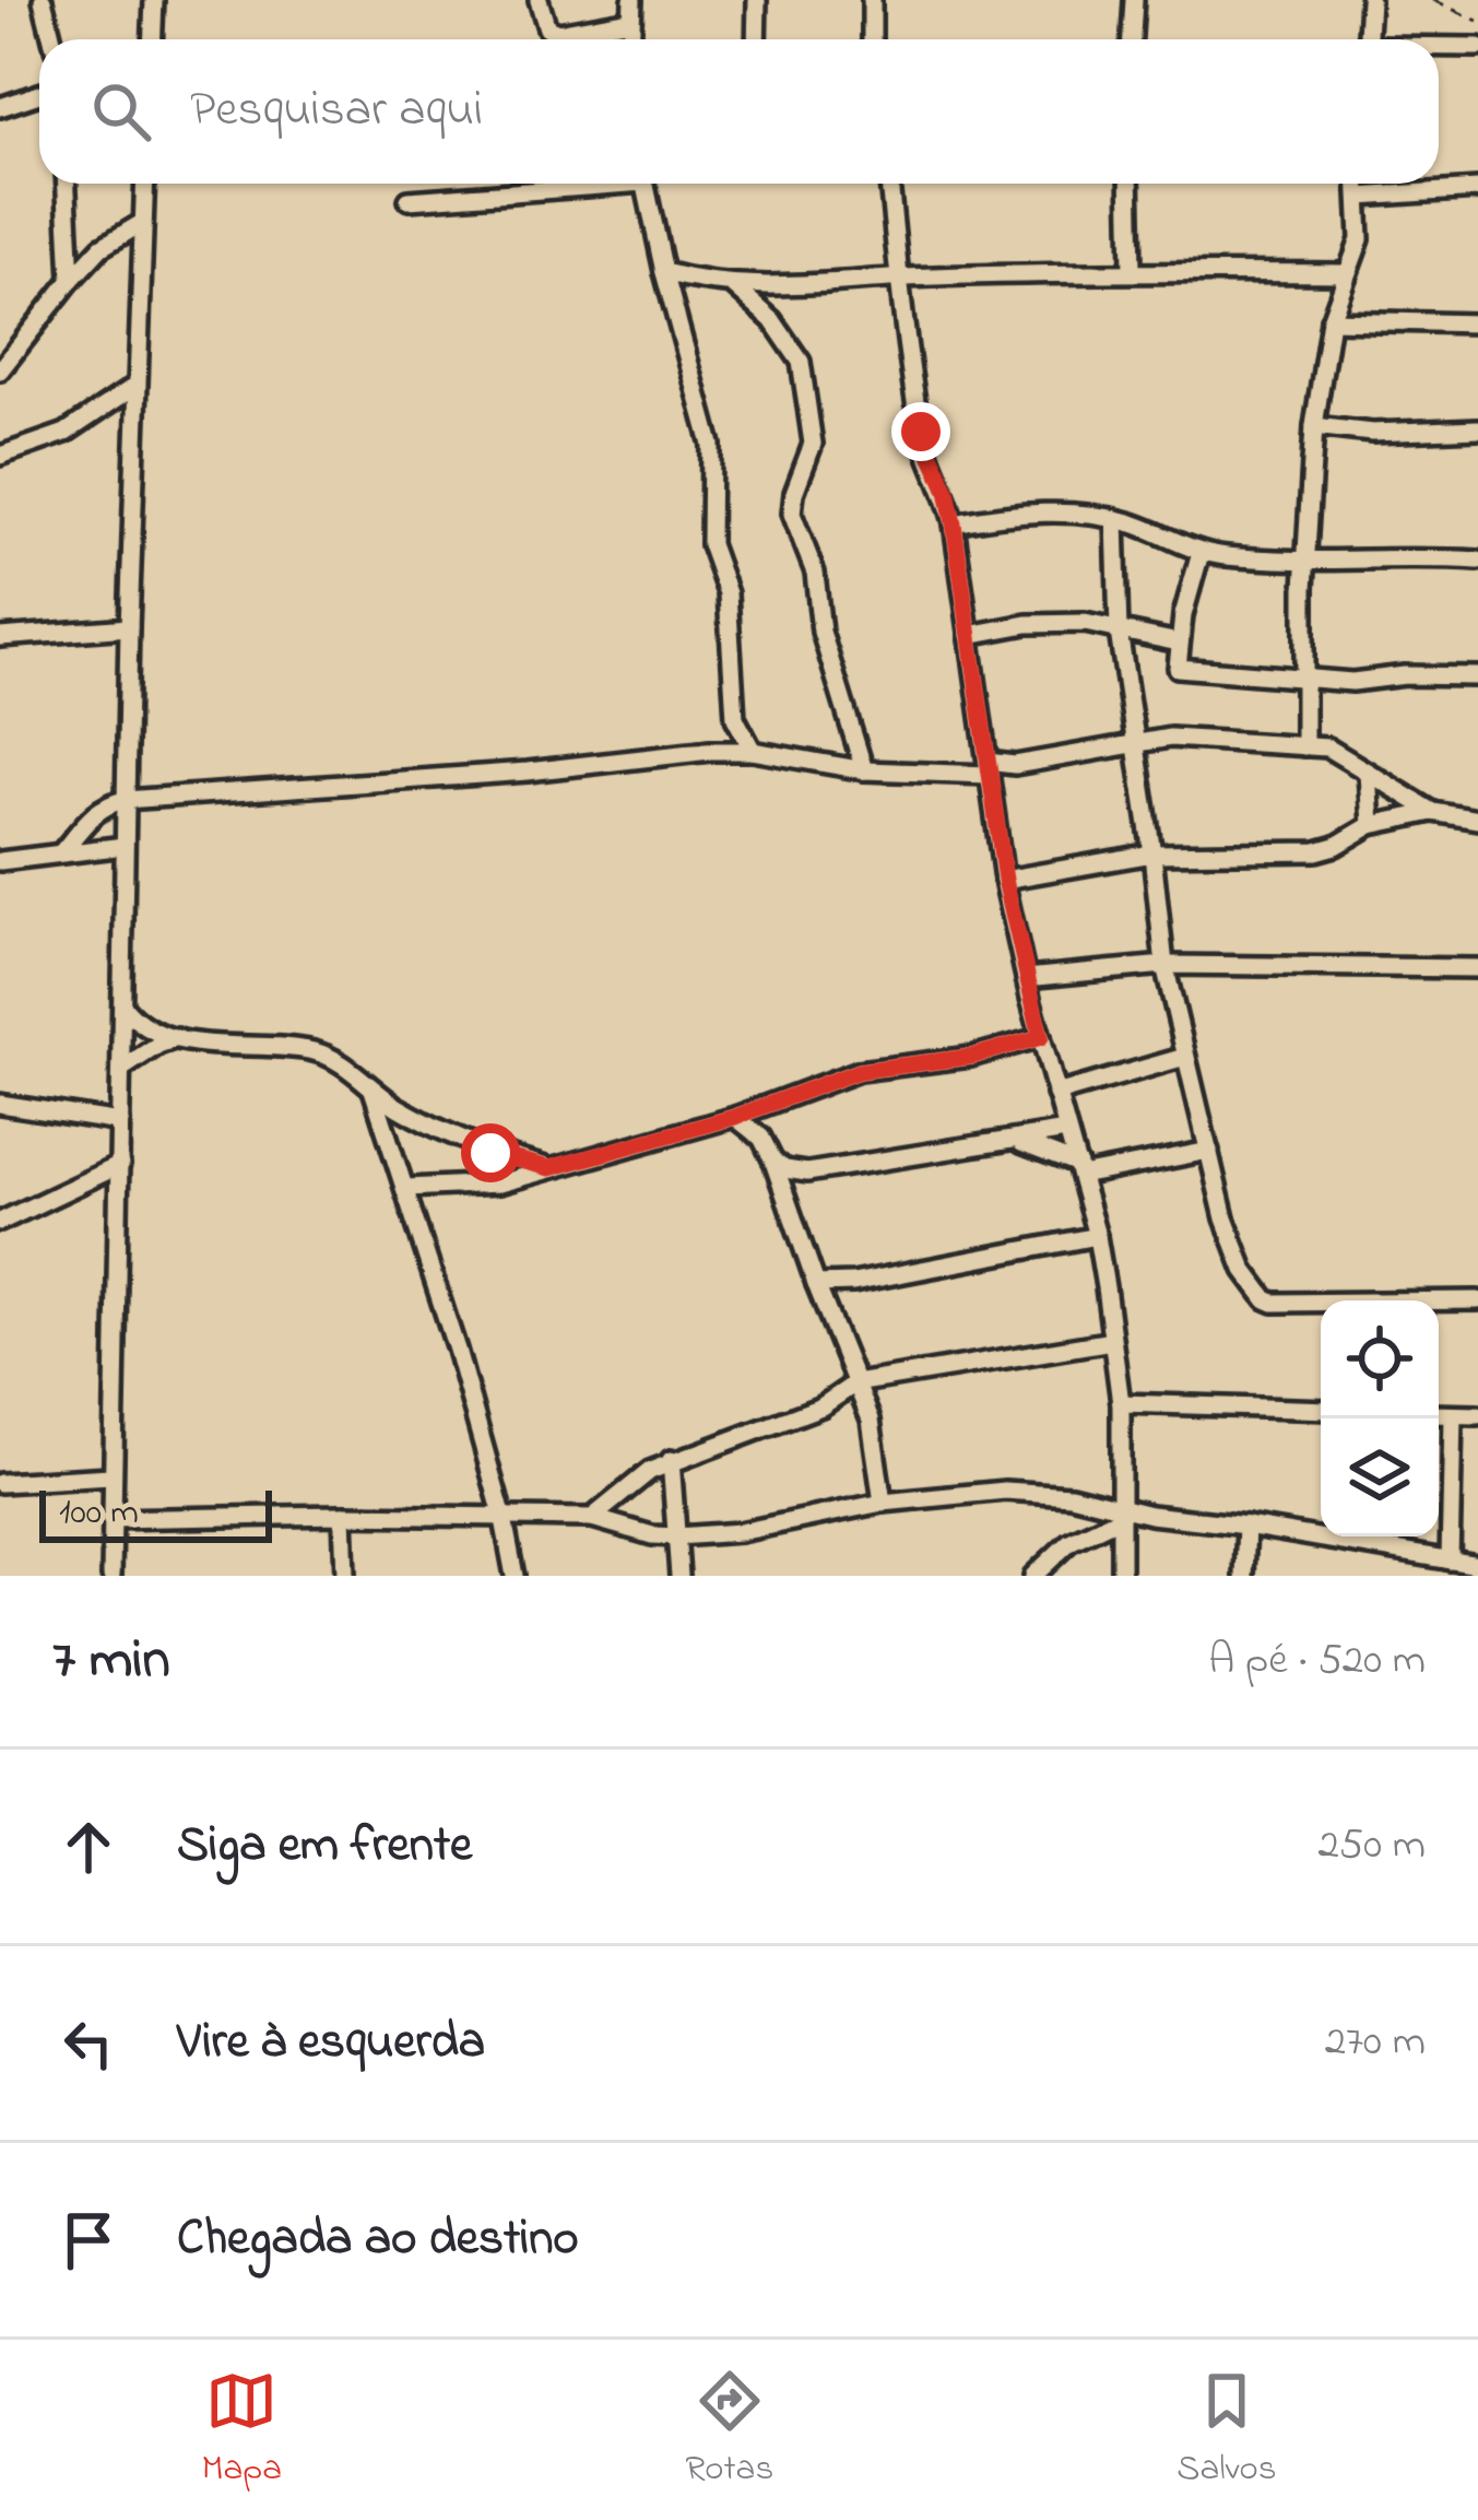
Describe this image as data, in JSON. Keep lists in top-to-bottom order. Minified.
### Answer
{"scale_bar":"100 m","page":{"search":"Pesquisar aqui","scale":"100 m","heading":["7 min","A pé · 520 m"],"list":[["Siga em frente","250 m"],["Vire à esquerda","270 m"],"Chegada ao destino"],"nav":["Mapa","Rotas","Salvos"]}}
